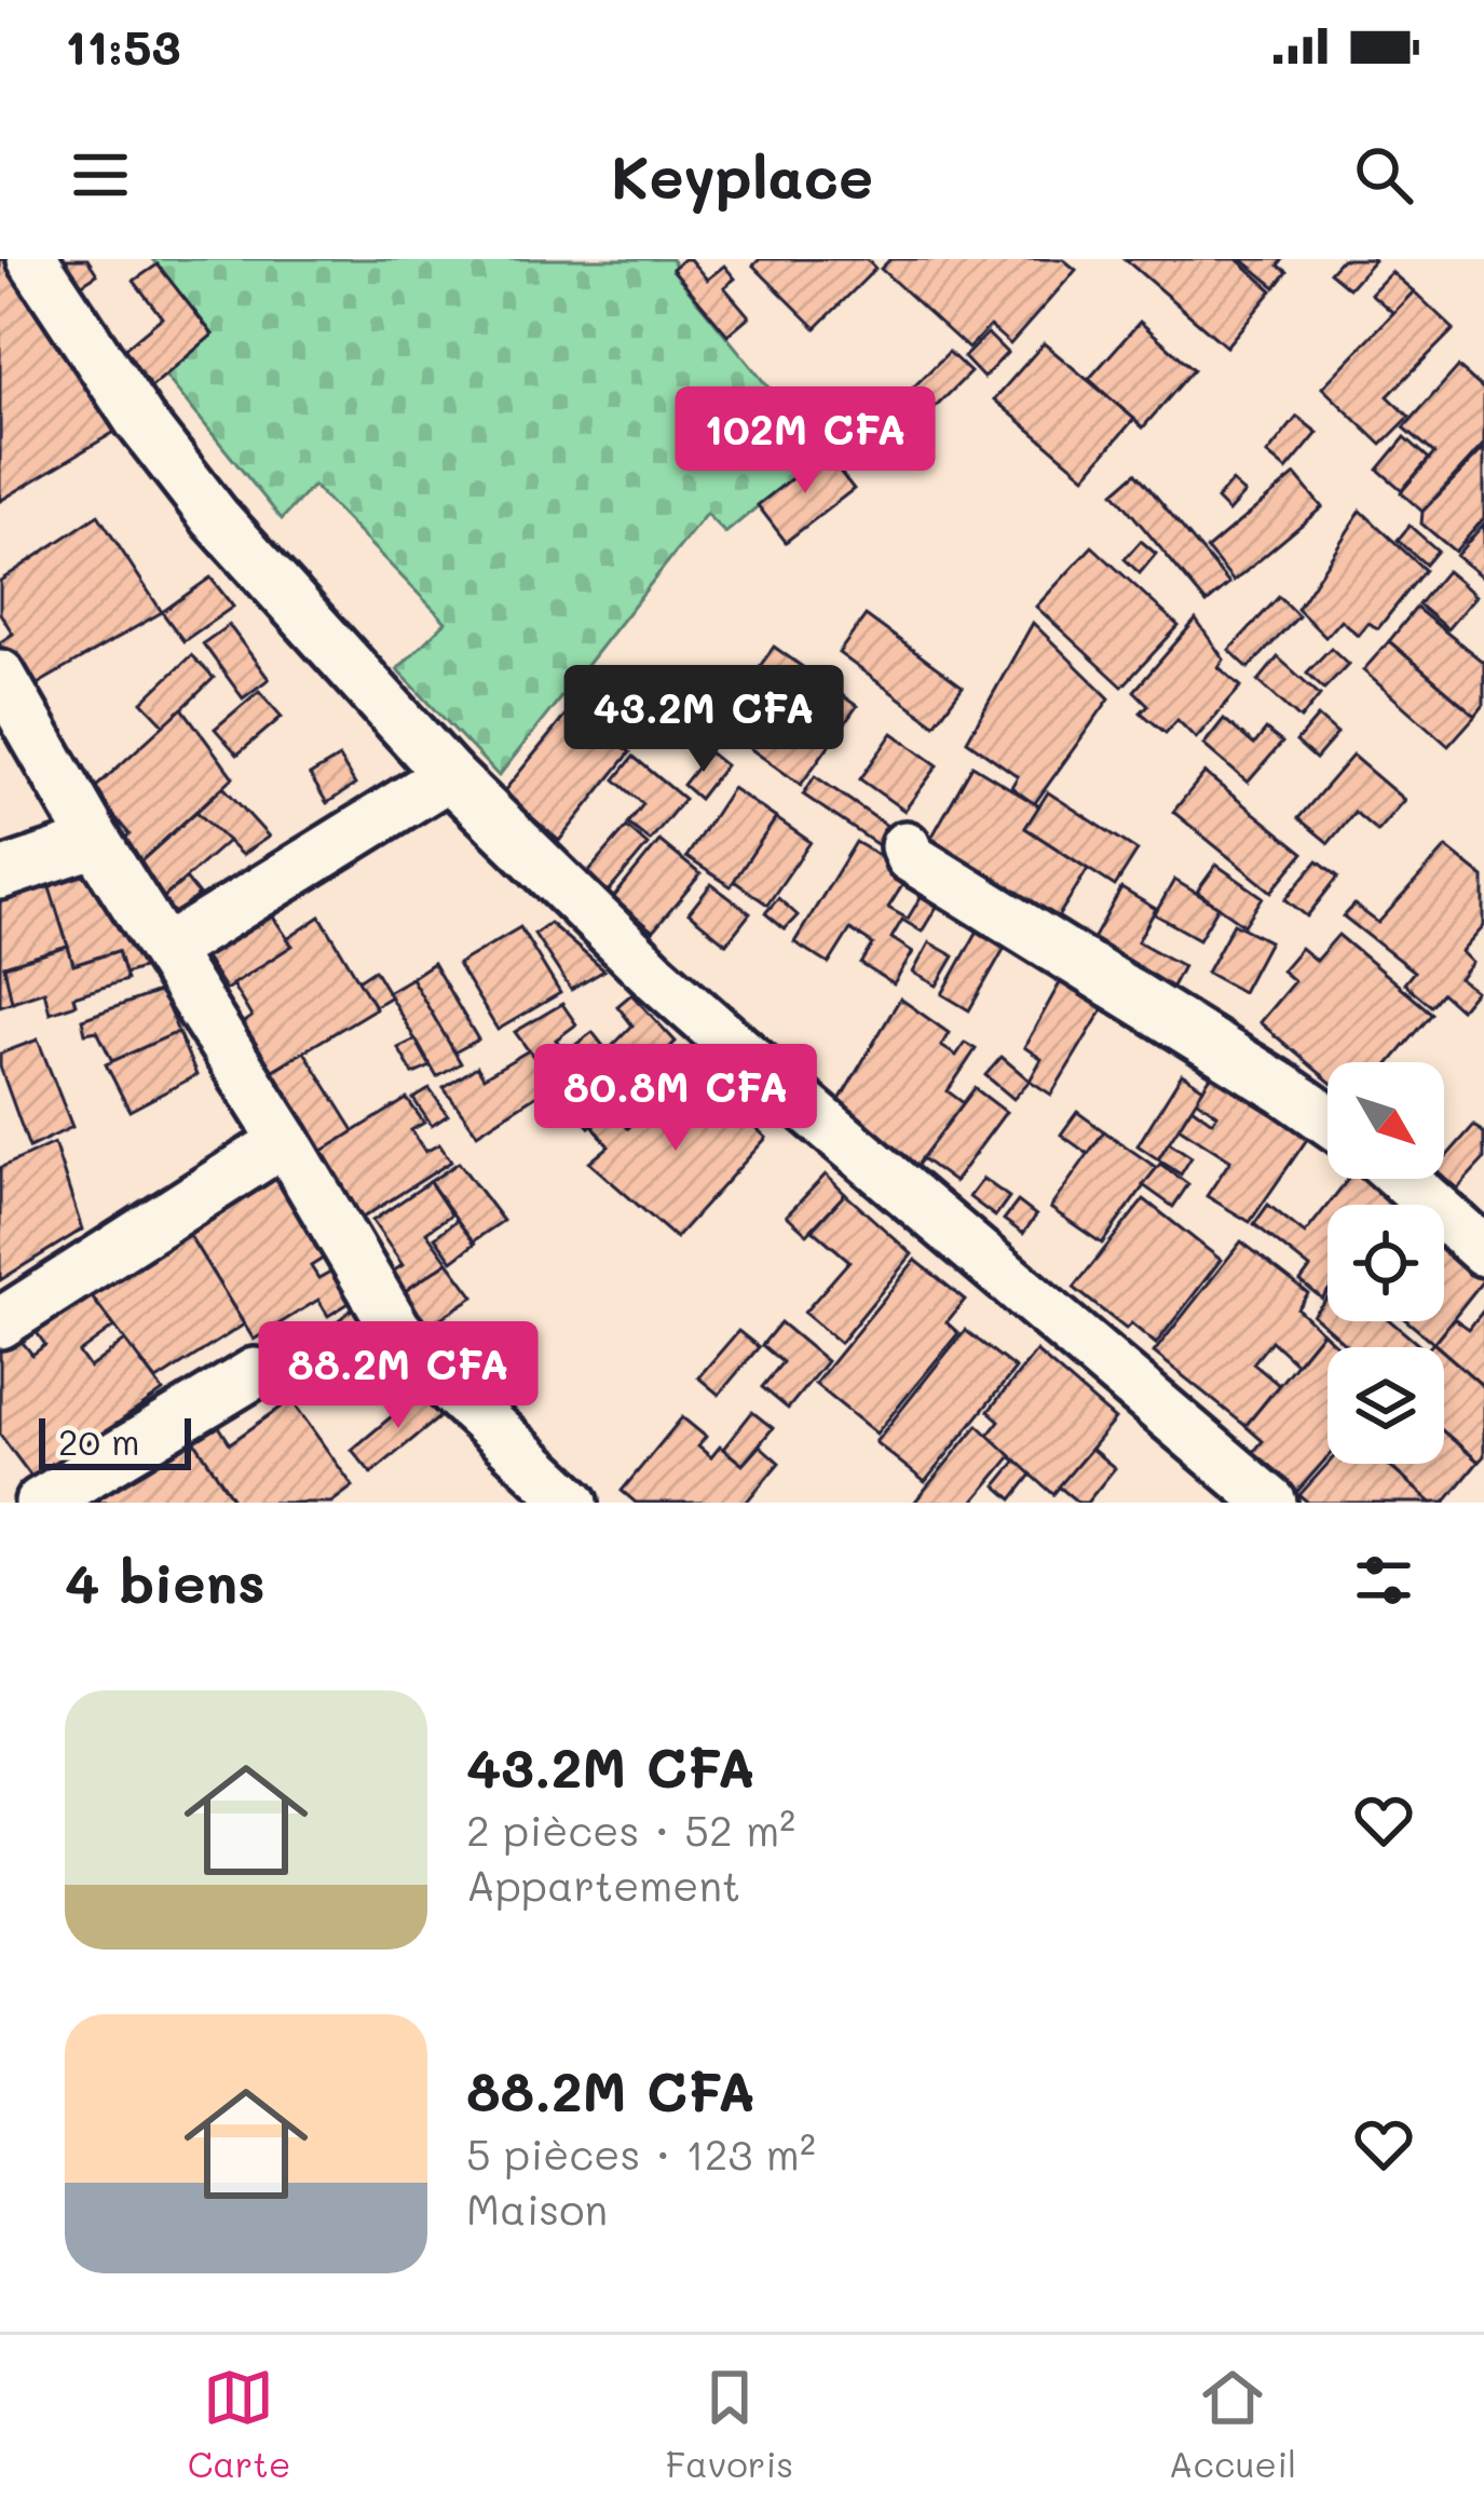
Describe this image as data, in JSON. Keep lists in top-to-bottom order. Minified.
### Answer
{"scale_bar":"20 m","north":"bottom right","page":{"status":"11:53","header":"Keyplace","price":["102M CFA","43.2M CFA","80.8M CFA","88.2M CFA"],"scale":"20 m","heading":"4 biens","list":[{"name":"43.2M CFA","note":"2 pièces · 52 m² · Appartement"},{"name":"88.2M CFA","note":"5 pièces · 123 m² · Maison"}],"tabs":["Carte","Favoris","Accueil"]}}
